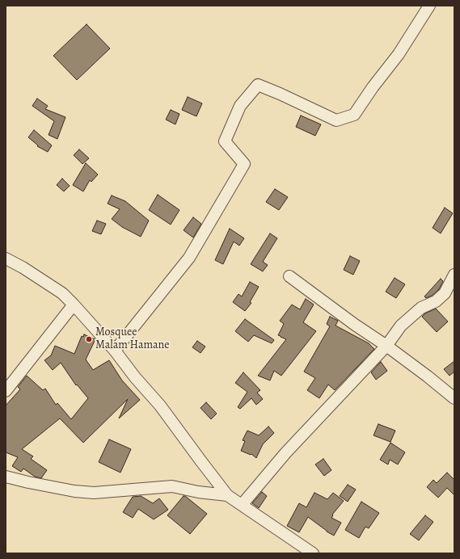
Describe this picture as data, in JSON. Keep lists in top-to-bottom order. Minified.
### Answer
{"places":["Mosquee Malam Hamane"]}
